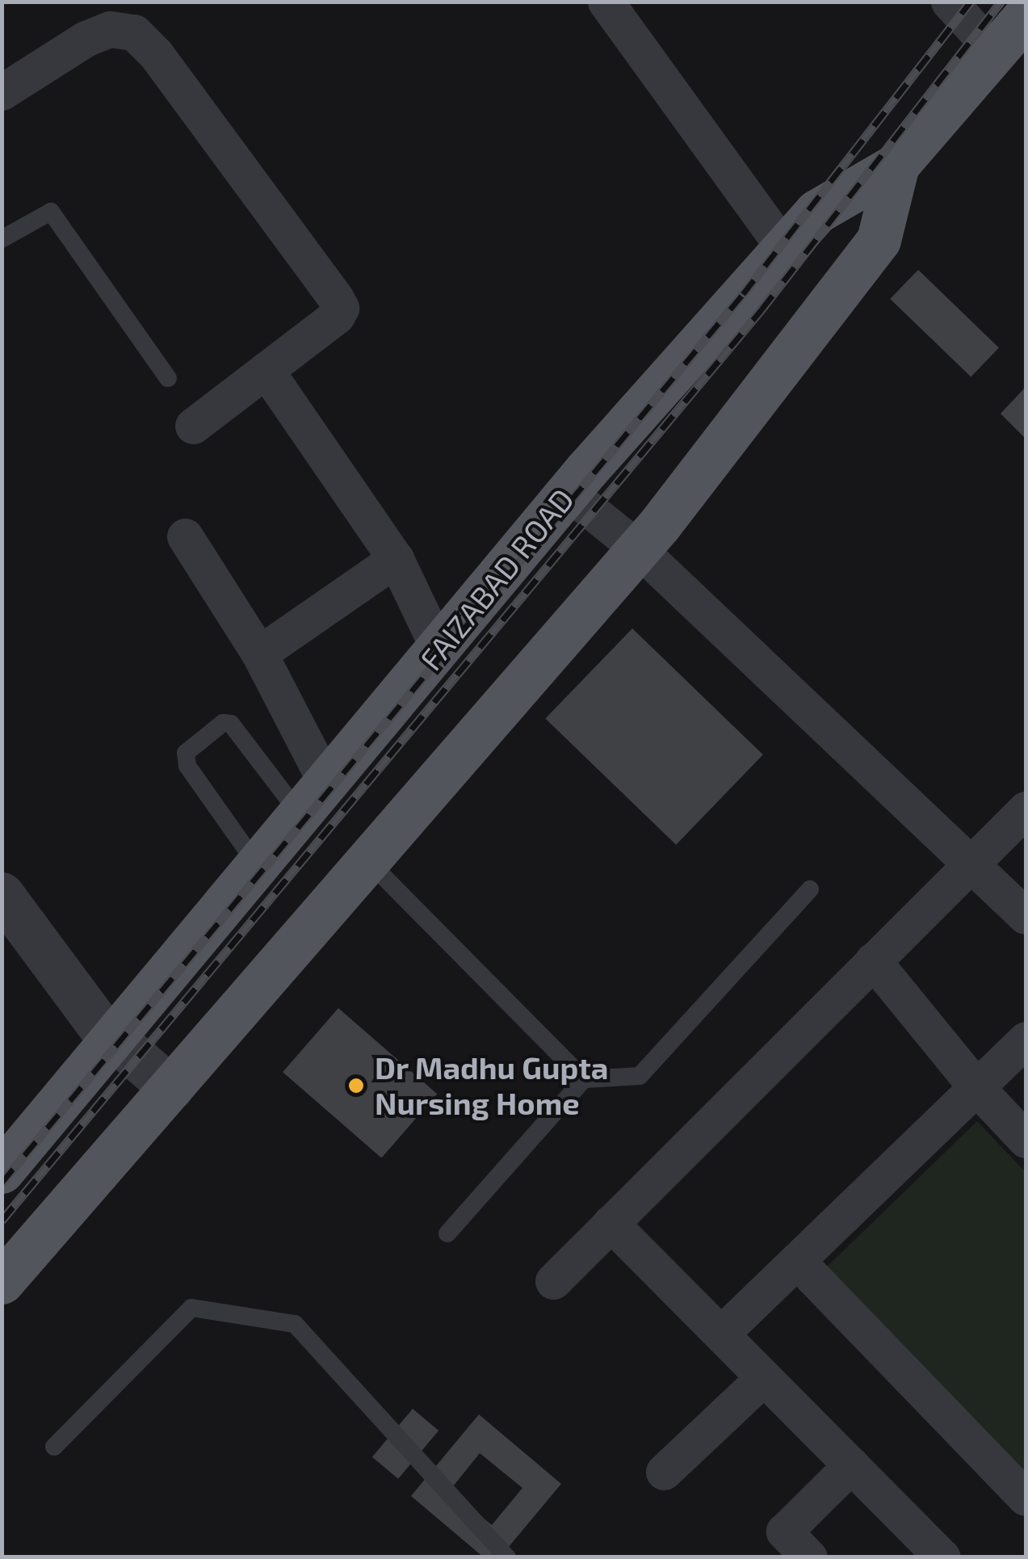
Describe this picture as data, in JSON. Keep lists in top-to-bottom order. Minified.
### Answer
{"streets":{"main road":["FAIZABAD ROAD"]},"places":["Dr Madhu Gupta Nursing Home"]}
